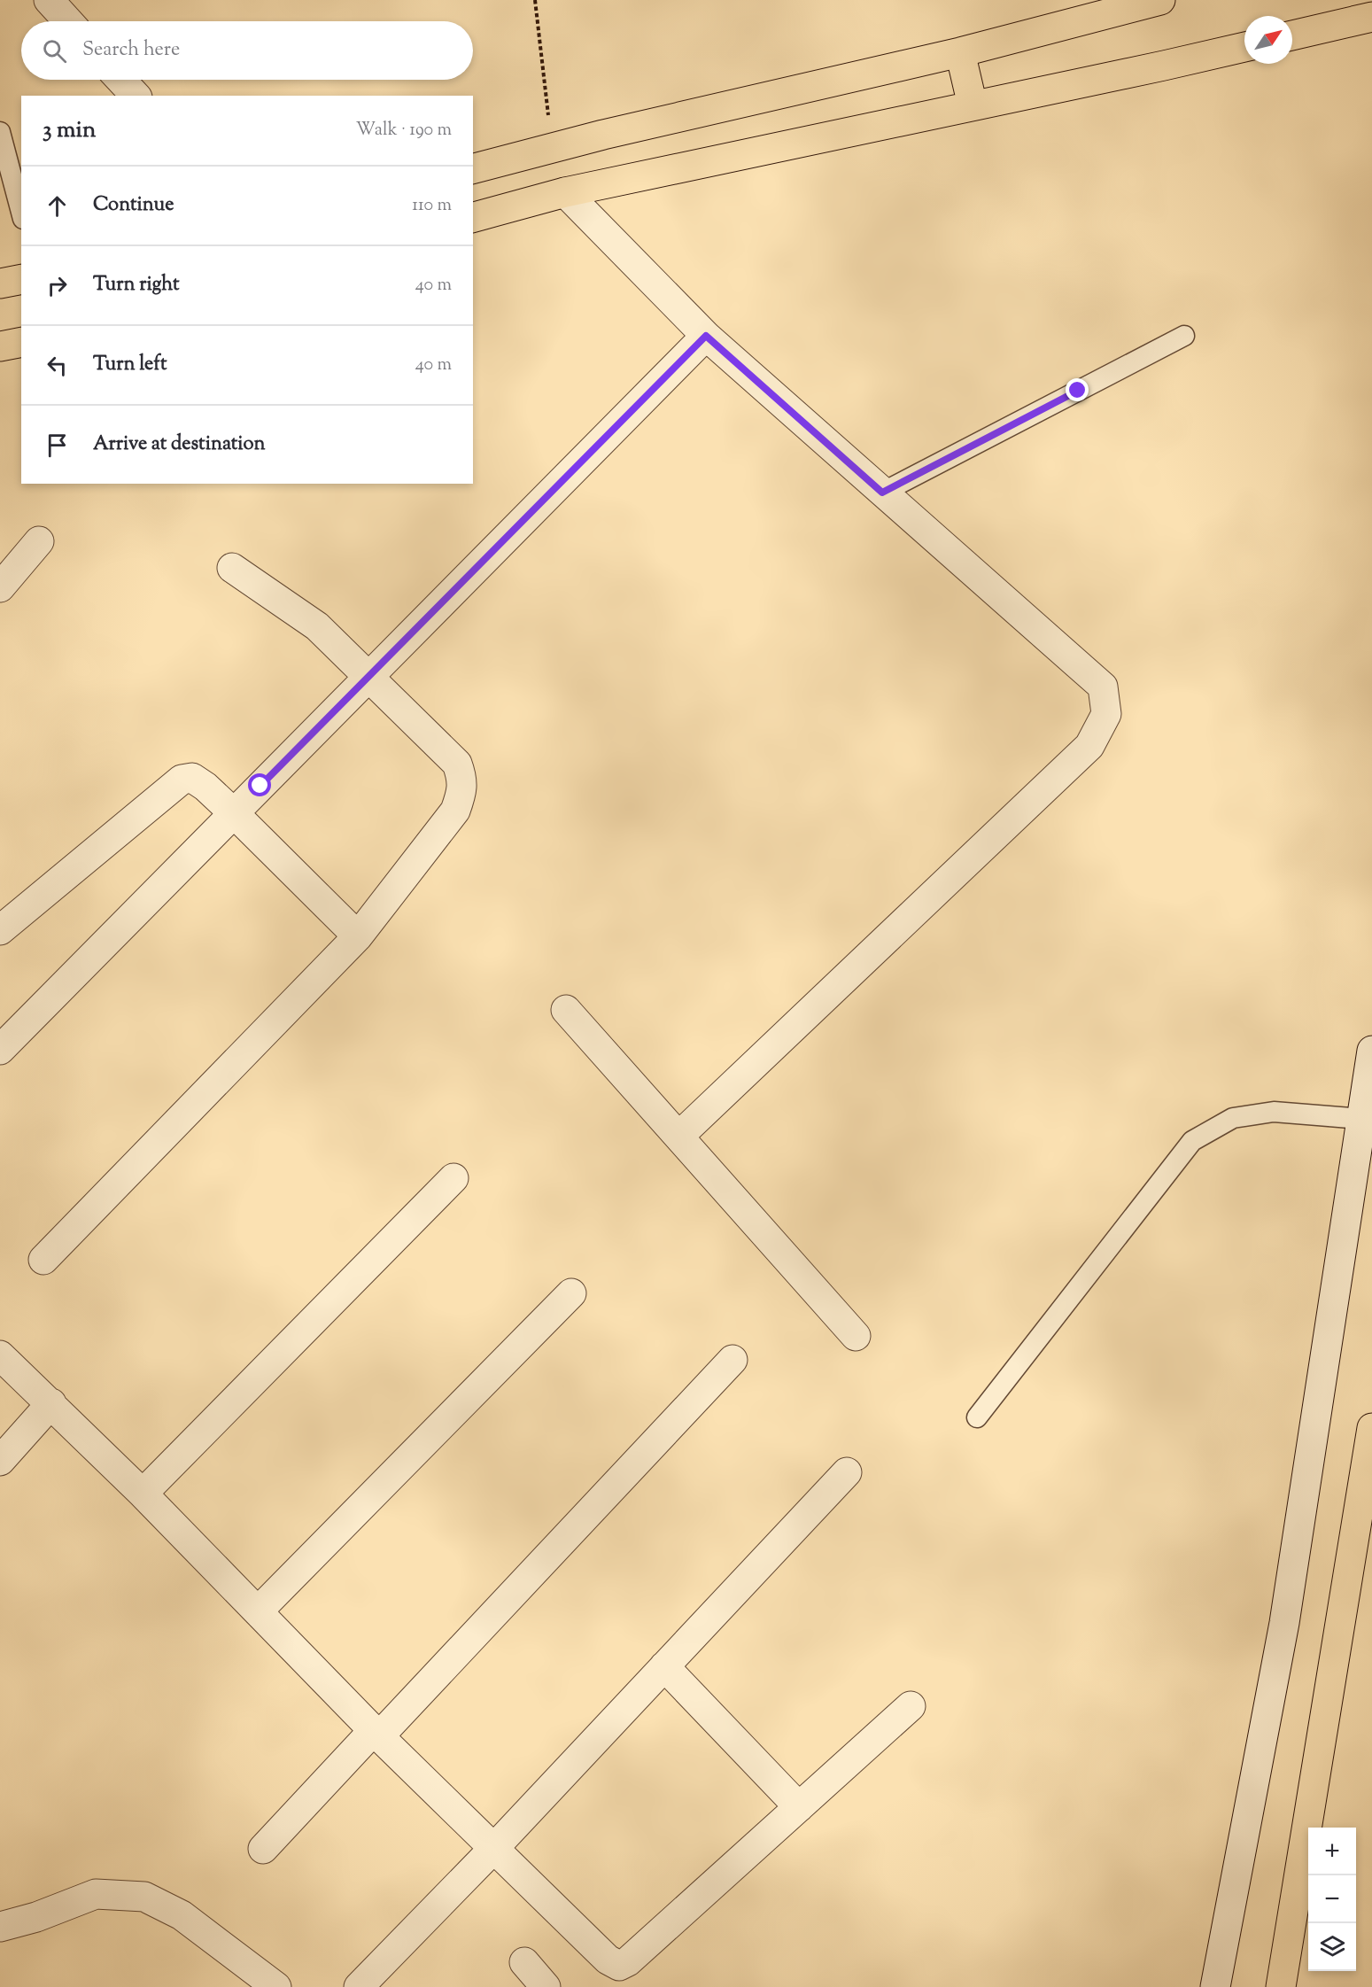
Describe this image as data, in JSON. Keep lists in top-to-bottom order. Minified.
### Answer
{"north":"top right","page":{"search":"Search here","heading":["3 min","Walk · 190 m"],"list":[["Continue","110 m"],["Turn right","40 m"],["Turn left","40 m"],"Arrive at destination"],"map_buttons":["+","−"]}}
